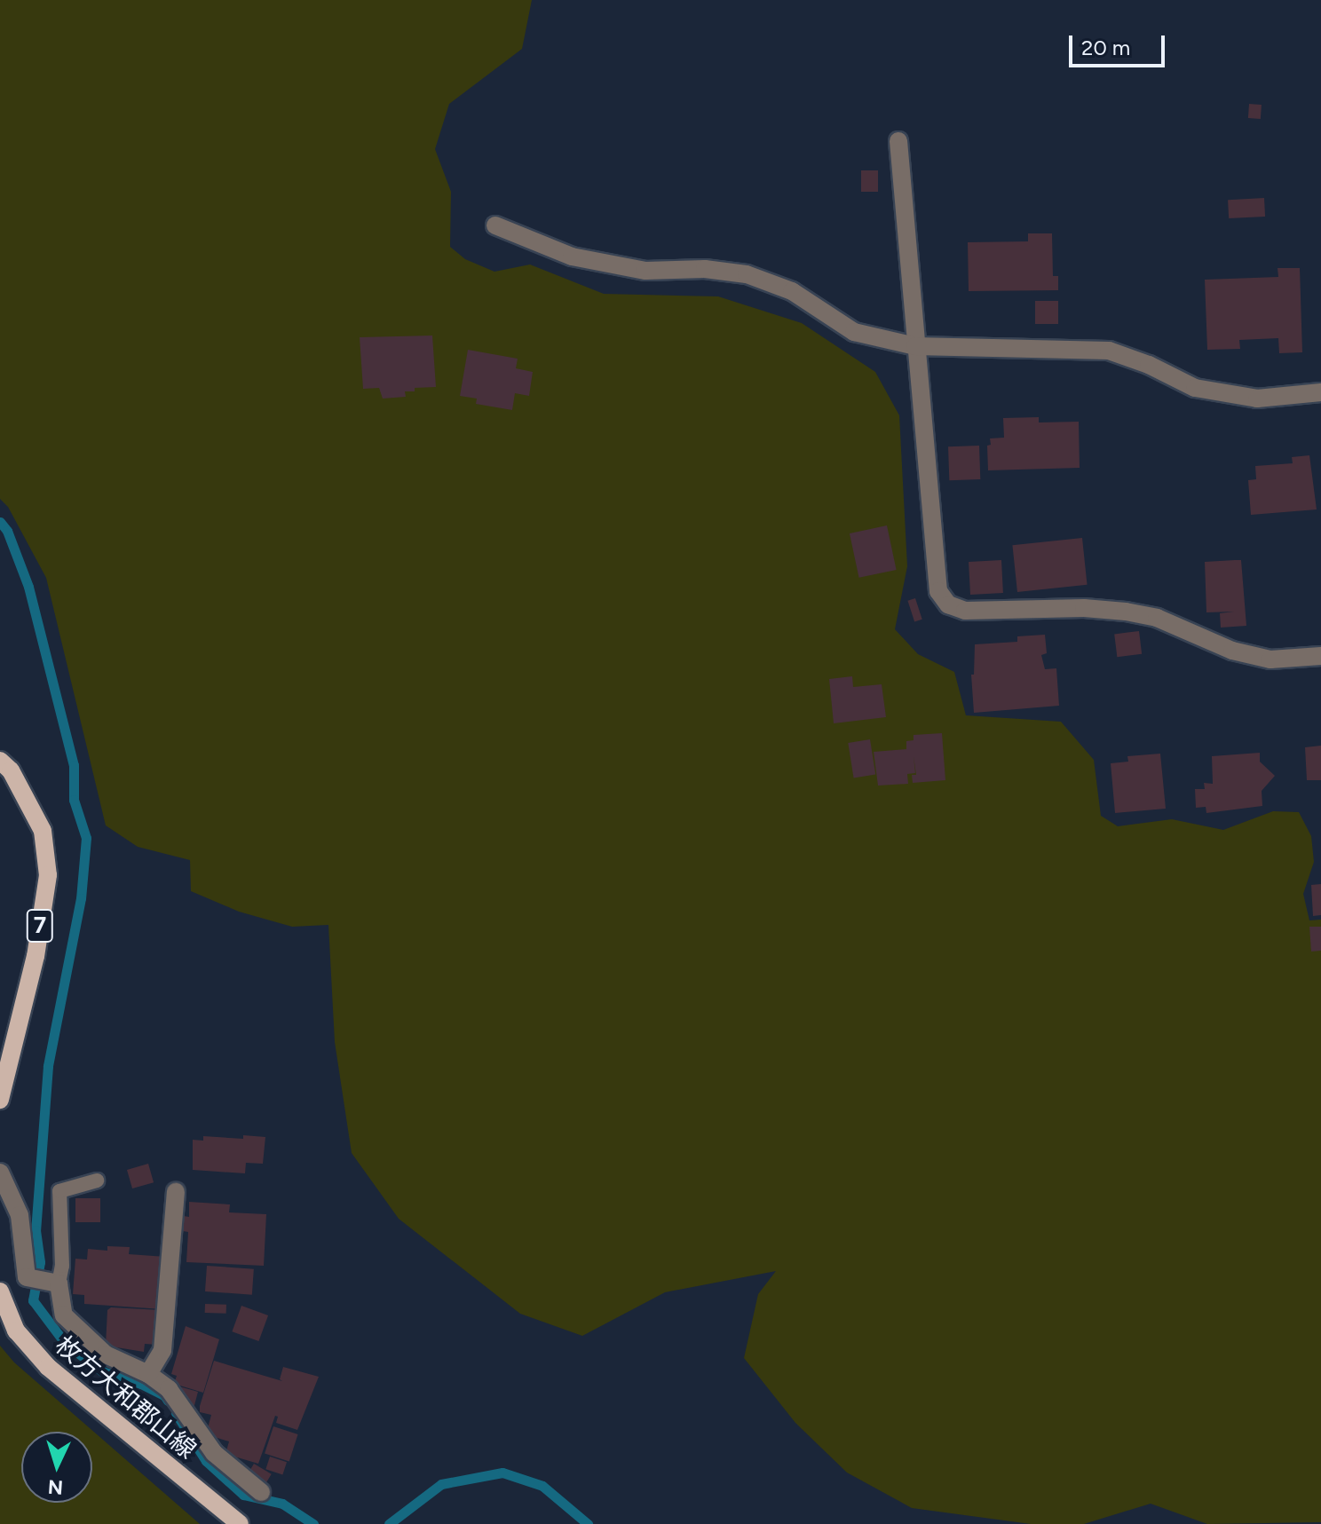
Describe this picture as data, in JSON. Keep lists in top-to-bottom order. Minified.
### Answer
{"streets":{"main road":["7","枚方大和郡山線"]},"scale_bar":"20 m","north":"bottom"}
